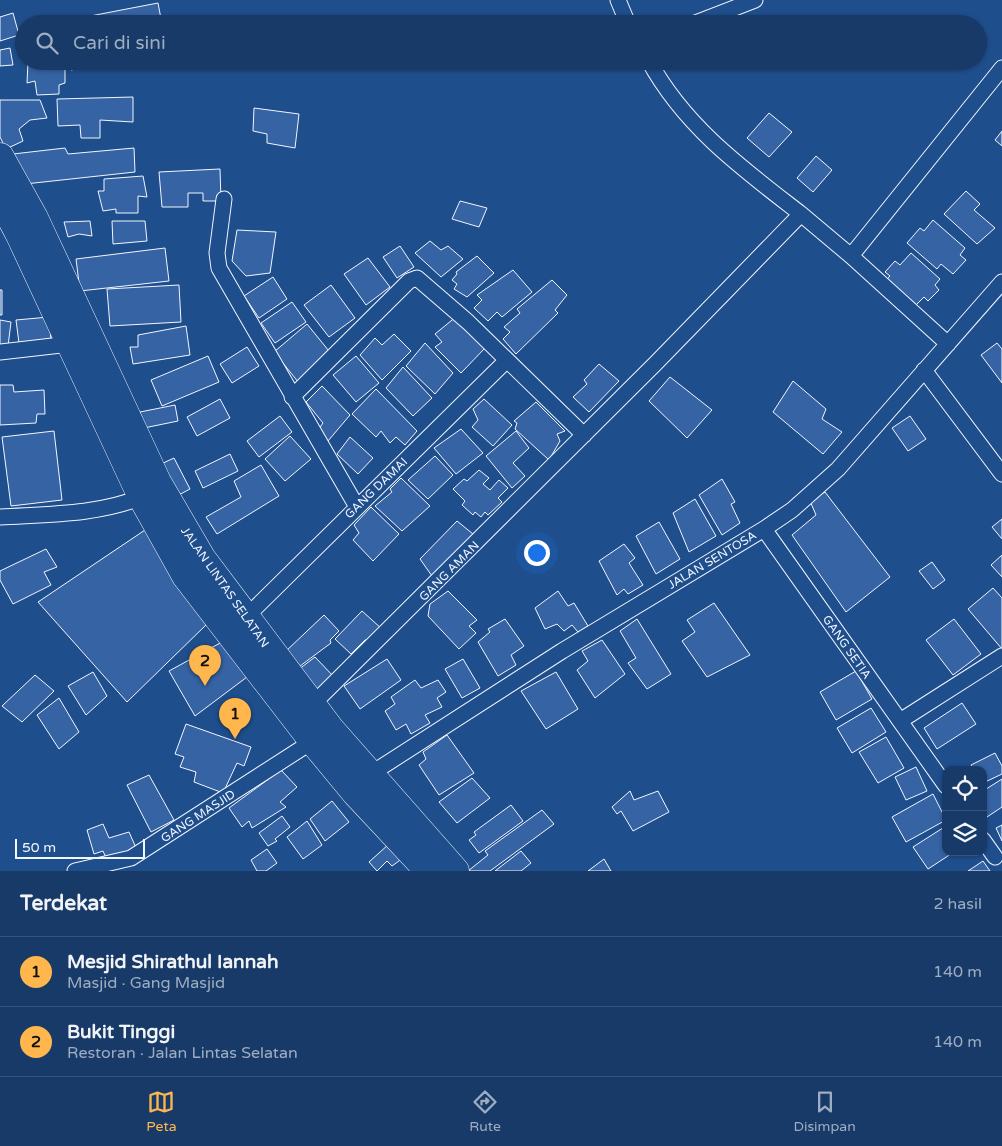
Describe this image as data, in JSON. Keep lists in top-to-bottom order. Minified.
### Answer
{"streets":{"highway":["JALAN LINTAS SELATAN"],"street":["GANG DAMAI","JALAN SENTOSA","GANG AMAN","GANG SETIA","GANG MASJID"]},"crossings":[["GANG DAMAI","JALAN LINTAS SELATAN"],["JALAN SENTOSA","JALAN LINTAS SELATAN"],["JALAN SENTOSA","GANG SETIA"],["GANG AMAN","JALAN LINTAS SELATAN"],["JALAN LINTAS SELATAN","GANG MASJID"]],"scale_bar":"50 m","page":{"search":"Cari di sini","pins":["2","1"],"scale":"50 m","heading":["Terdekat","2 hasil"],"list":[{"mark":"1","name":"Mesjid Shirathul Iannah","note":"Masjid · Gang Masjid","value":"140 m"},{"mark":"2","name":"Bukit Tinggi","note":"Restoran · Jalan Lintas Selatan","value":"140 m"}],"nav":["Peta","Rute","Disimpan"]}}
